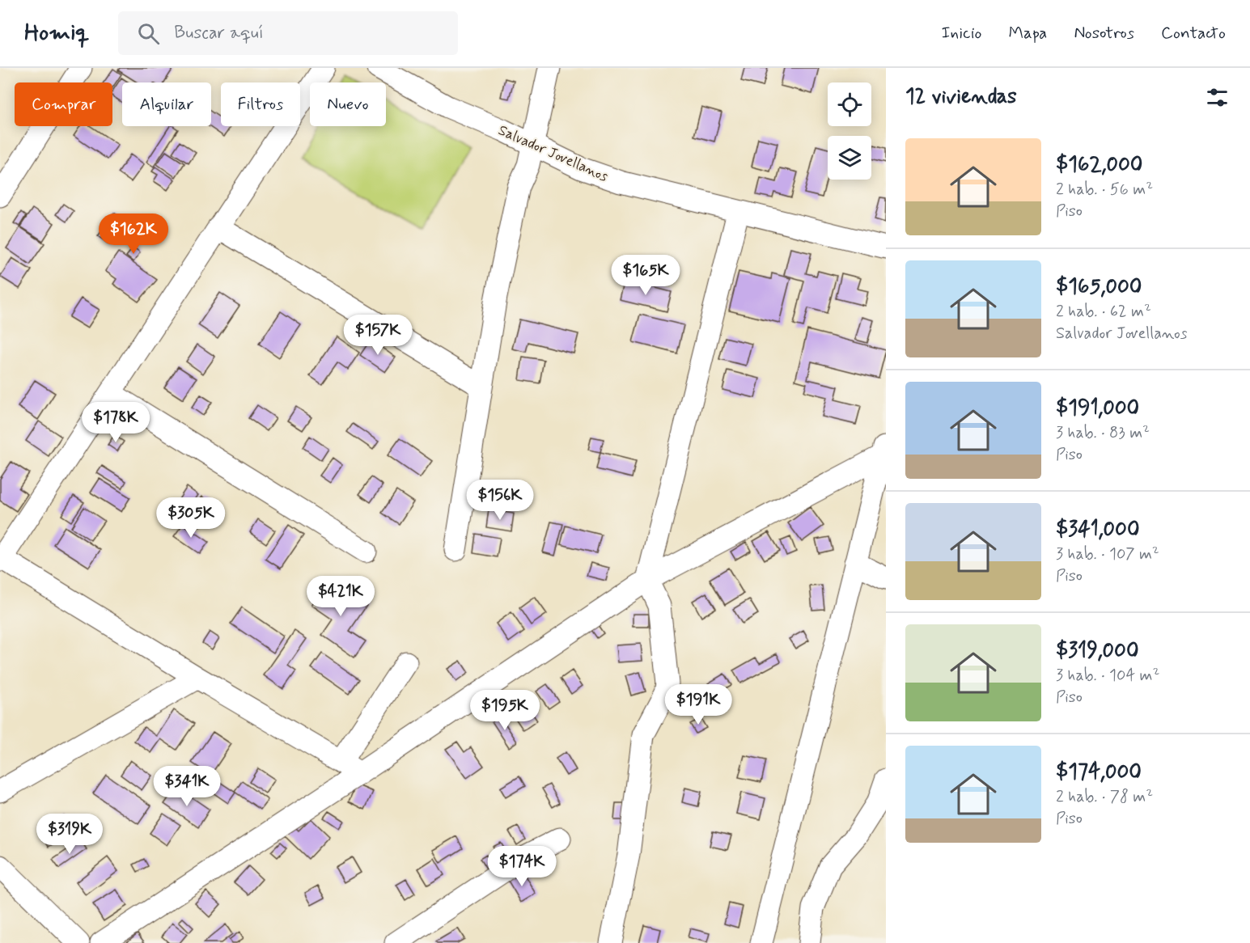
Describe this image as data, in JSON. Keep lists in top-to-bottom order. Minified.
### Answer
{"streets":{"street":["Salvador Jovellanos"]},"page":{"header":"Homiq","search":"Buscar aquí","nav":["Inicio","Mapa","Nosotros","Contacto"],"heading":"12 viviendas","chip":["Comprar","Alquilar","Filtros","Nuevo"],"list":[{"name":"$162,000","note":"2 hab. · 56 m² · Piso"},{"name":"$165,000","note":"2 hab. · 62 m² · Salvador Jovellanos"},{"name":"$191,000","note":"3 hab. · 83 m² · Piso"},{"name":"$341,000","note":"3 hab. · 107 m² · Piso"},{"name":"$319,000","note":"3 hab. · 104 m² · Piso"},{"name":"$174,000","note":"2 hab. · 78 m² · Piso"}],"price":["$162K","$165K","$157K","$178K","$156K","$305K","$421K","$191K","$195K","$341K","$319K","$174K"]}}
